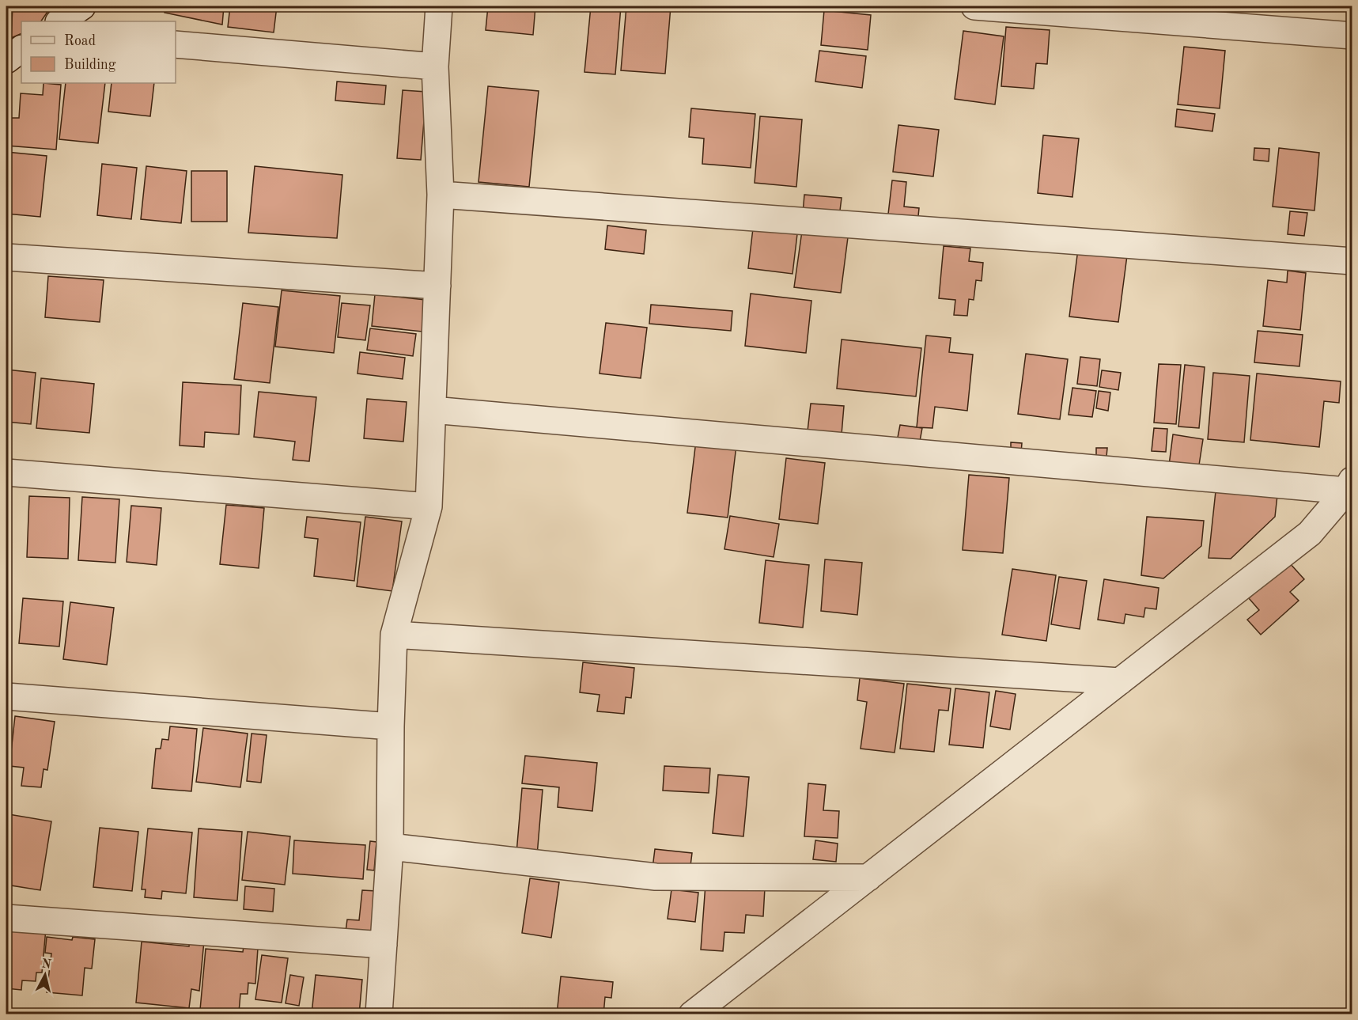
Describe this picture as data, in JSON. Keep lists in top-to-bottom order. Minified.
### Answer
{"legend":["Road","Building"],"north":"top"}
